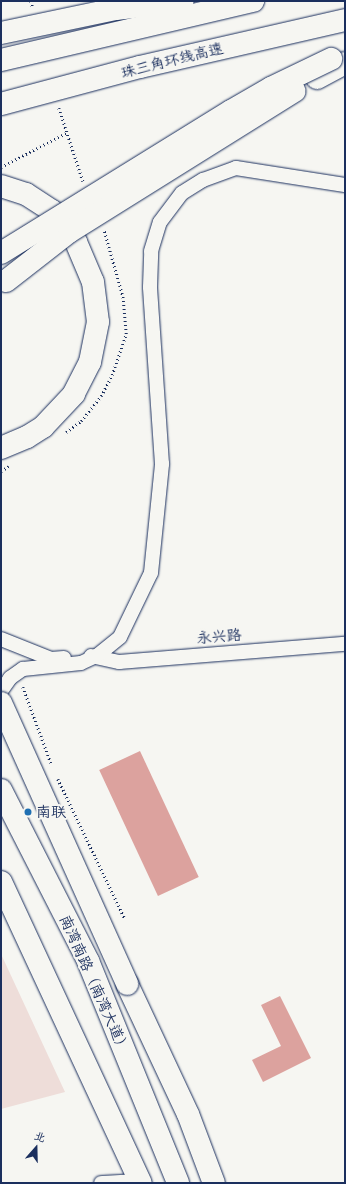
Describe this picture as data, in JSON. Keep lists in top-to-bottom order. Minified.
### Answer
{"streets":{"highway":["珠三角环线高速","南湾南路（南湾大道）"],"street":["永兴路"]},"places":["南联"],"north":"top"}
